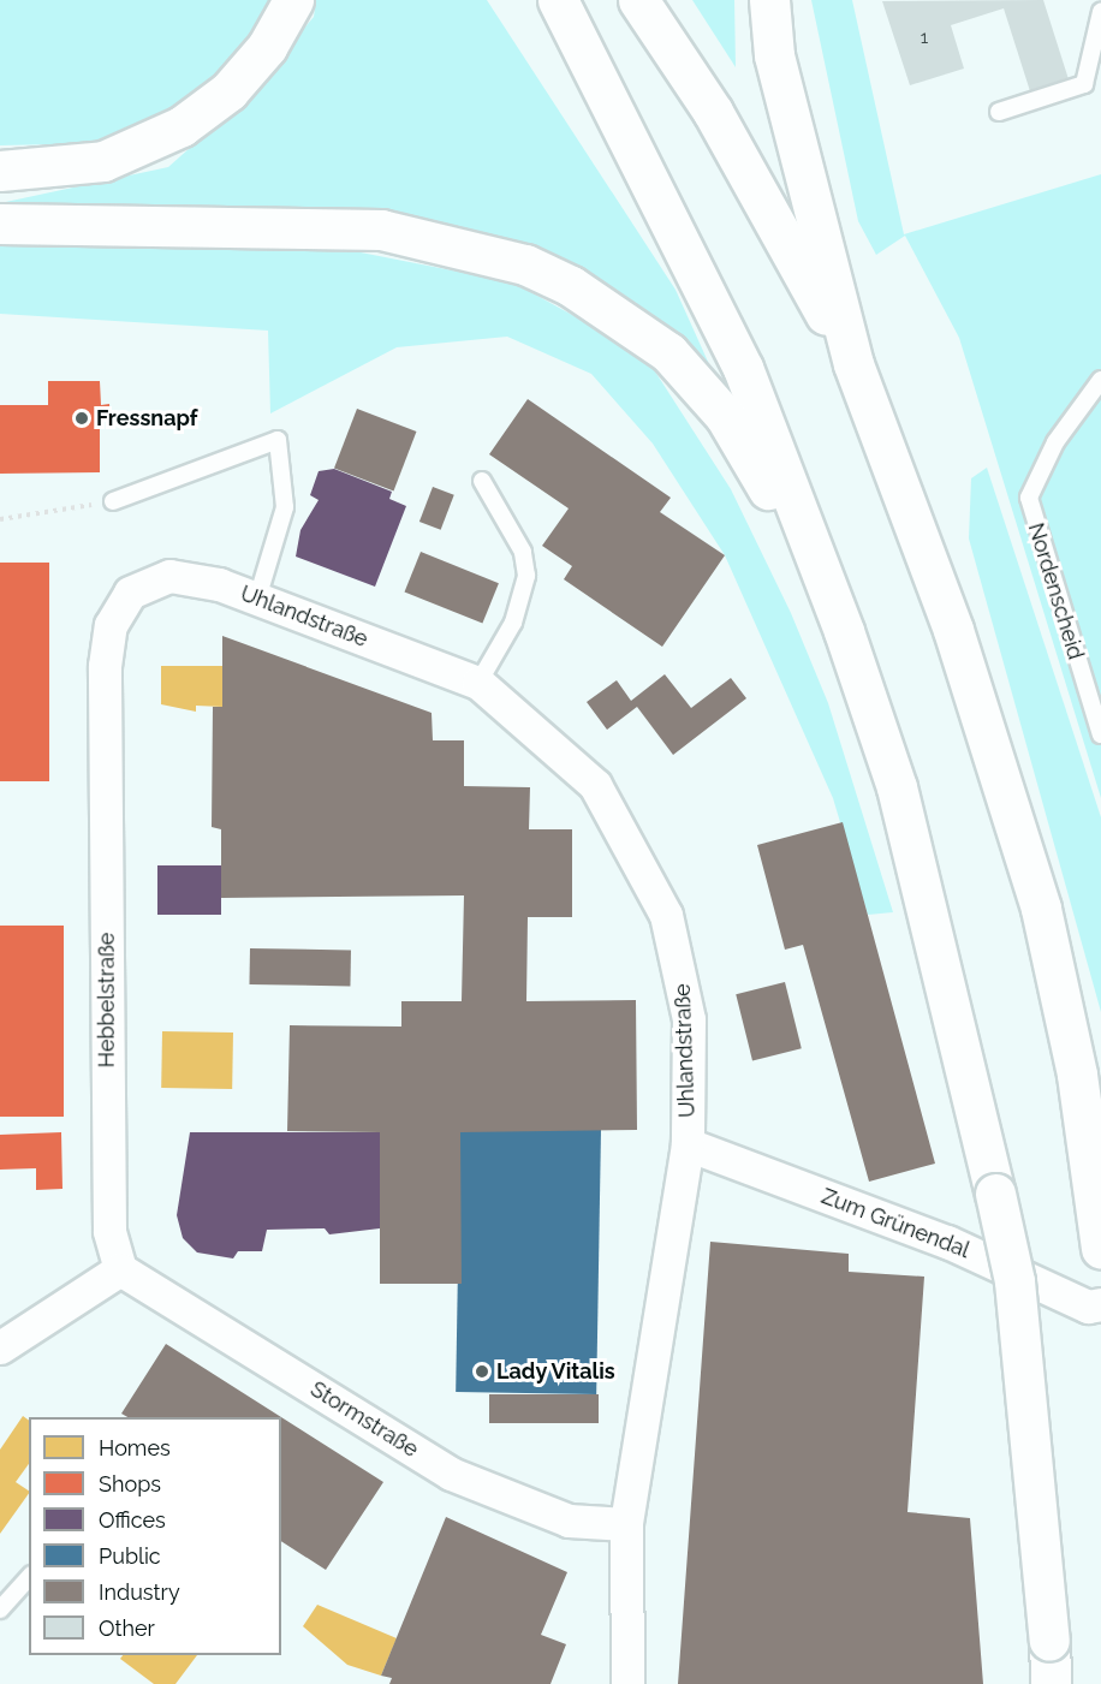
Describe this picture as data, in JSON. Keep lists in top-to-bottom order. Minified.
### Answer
{"streets":{"street":["Uhlandstraße","Hebbelstraße","Zum Grünendal","Stormstraße"],"lane":["Nordenscheid"]},"crossings":[["Uhlandstraße","Hebbelstraße"],["Uhlandstraße","Zum Grünendal"],["Uhlandstraße","Stormstraße"],["Hebbelstraße","Stormstraße"]],"places":["Fressnapf","Lady Vitalis"],"house_numbers":["1"],"legend":["Homes","Shops","Offices","Public","Industry","Other"]}
